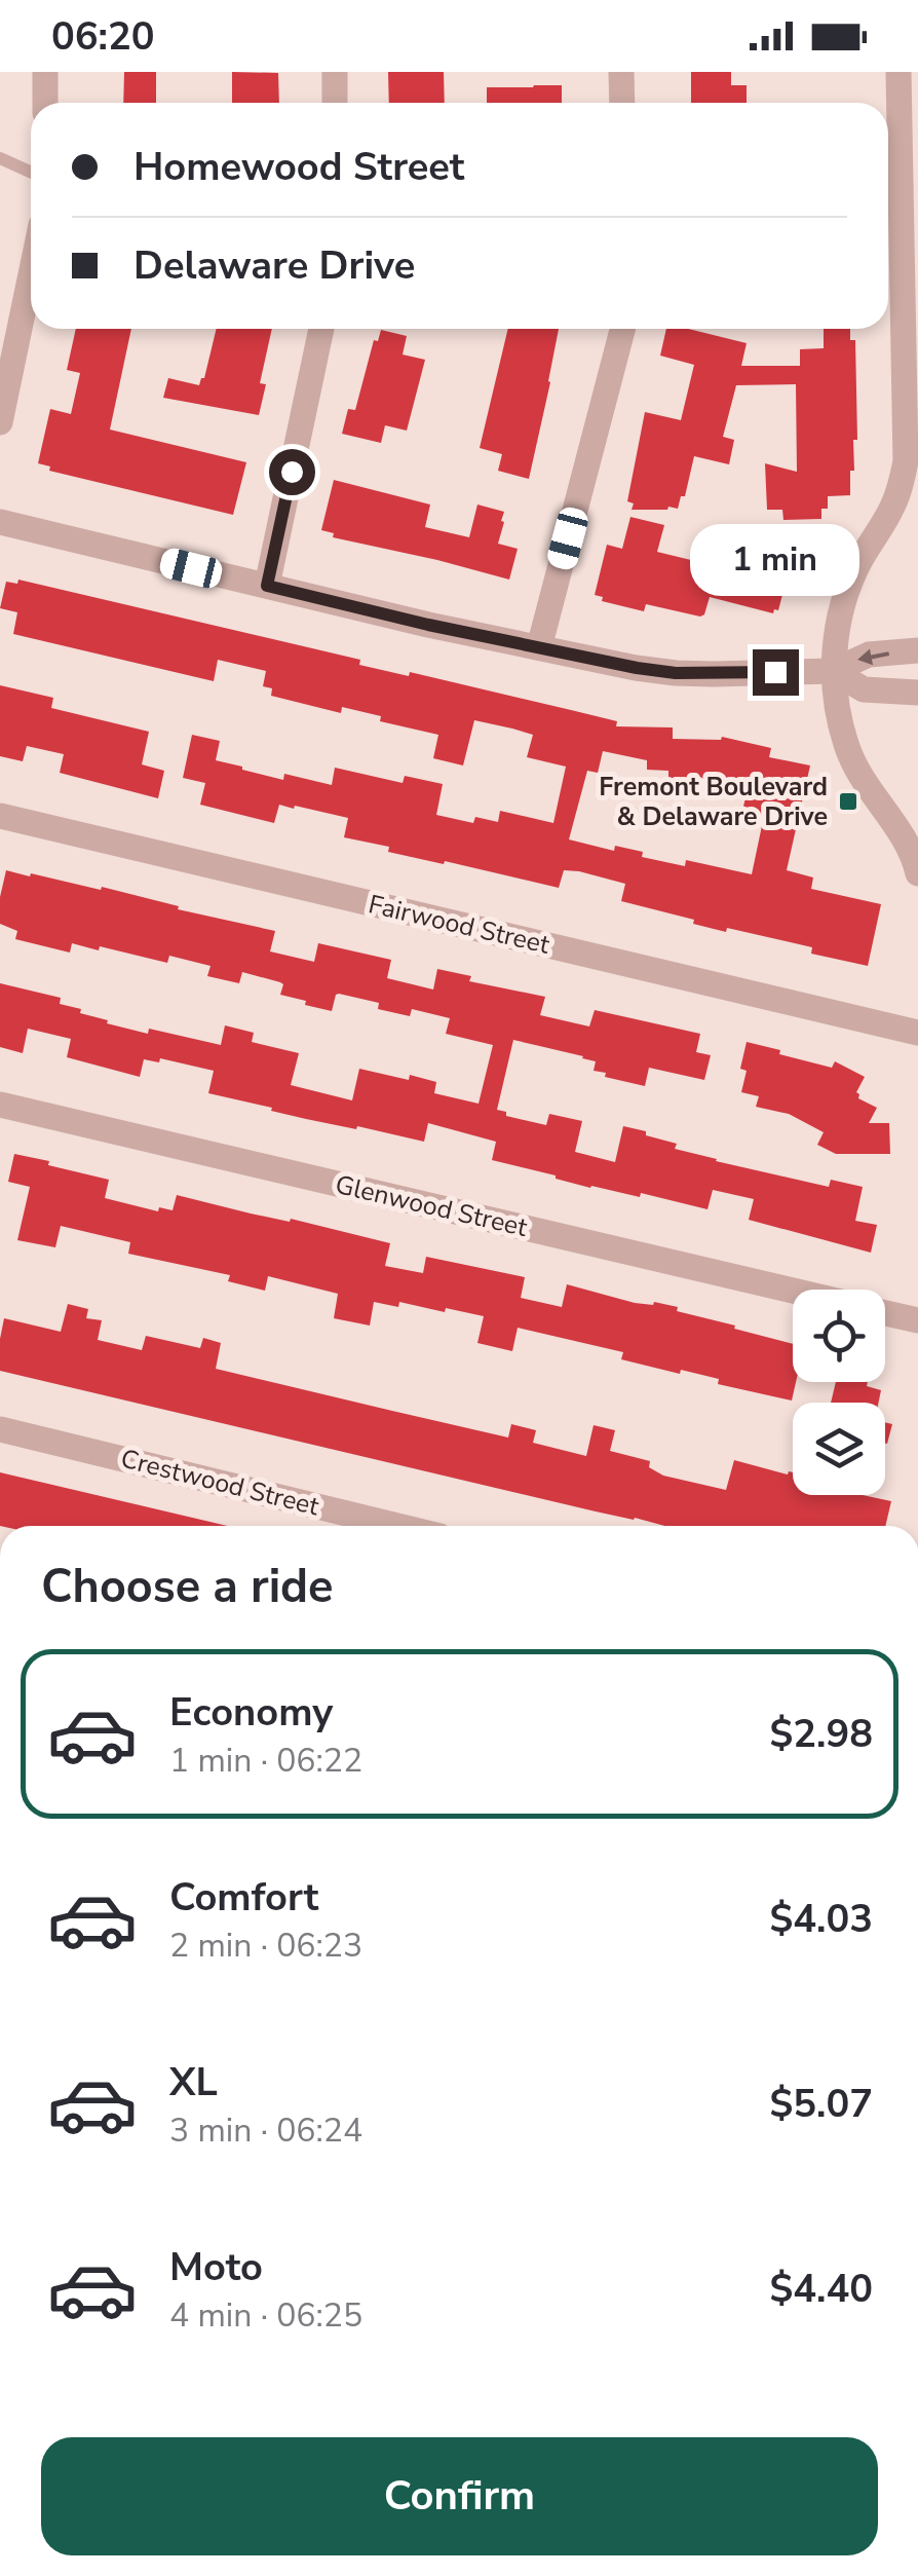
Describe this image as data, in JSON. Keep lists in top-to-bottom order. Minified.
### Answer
{"streets":{"street":["Fairwood Street","Glenwood Street","Crestwood Street"]},"places":{"transit":["Fremont Boulevard & Delaware Drive"]},"page":{"status":"06:20","banner":["Homewood Street","Delaware Drive"],"bubble":"1 min","heading":"Choose a ride","list":[{"name":"Economy","note":"1 min · 06:22","value":"$2.98"},{"name":"Comfort","note":"2 min · 06:23","value":"$4.03"},{"name":"XL","note":"3 min · 06:24","value":"$5.07"},{"name":"Moto","note":"4 min · 06:25","value":"$4.40"}],"buttons":"Confirm"}}
